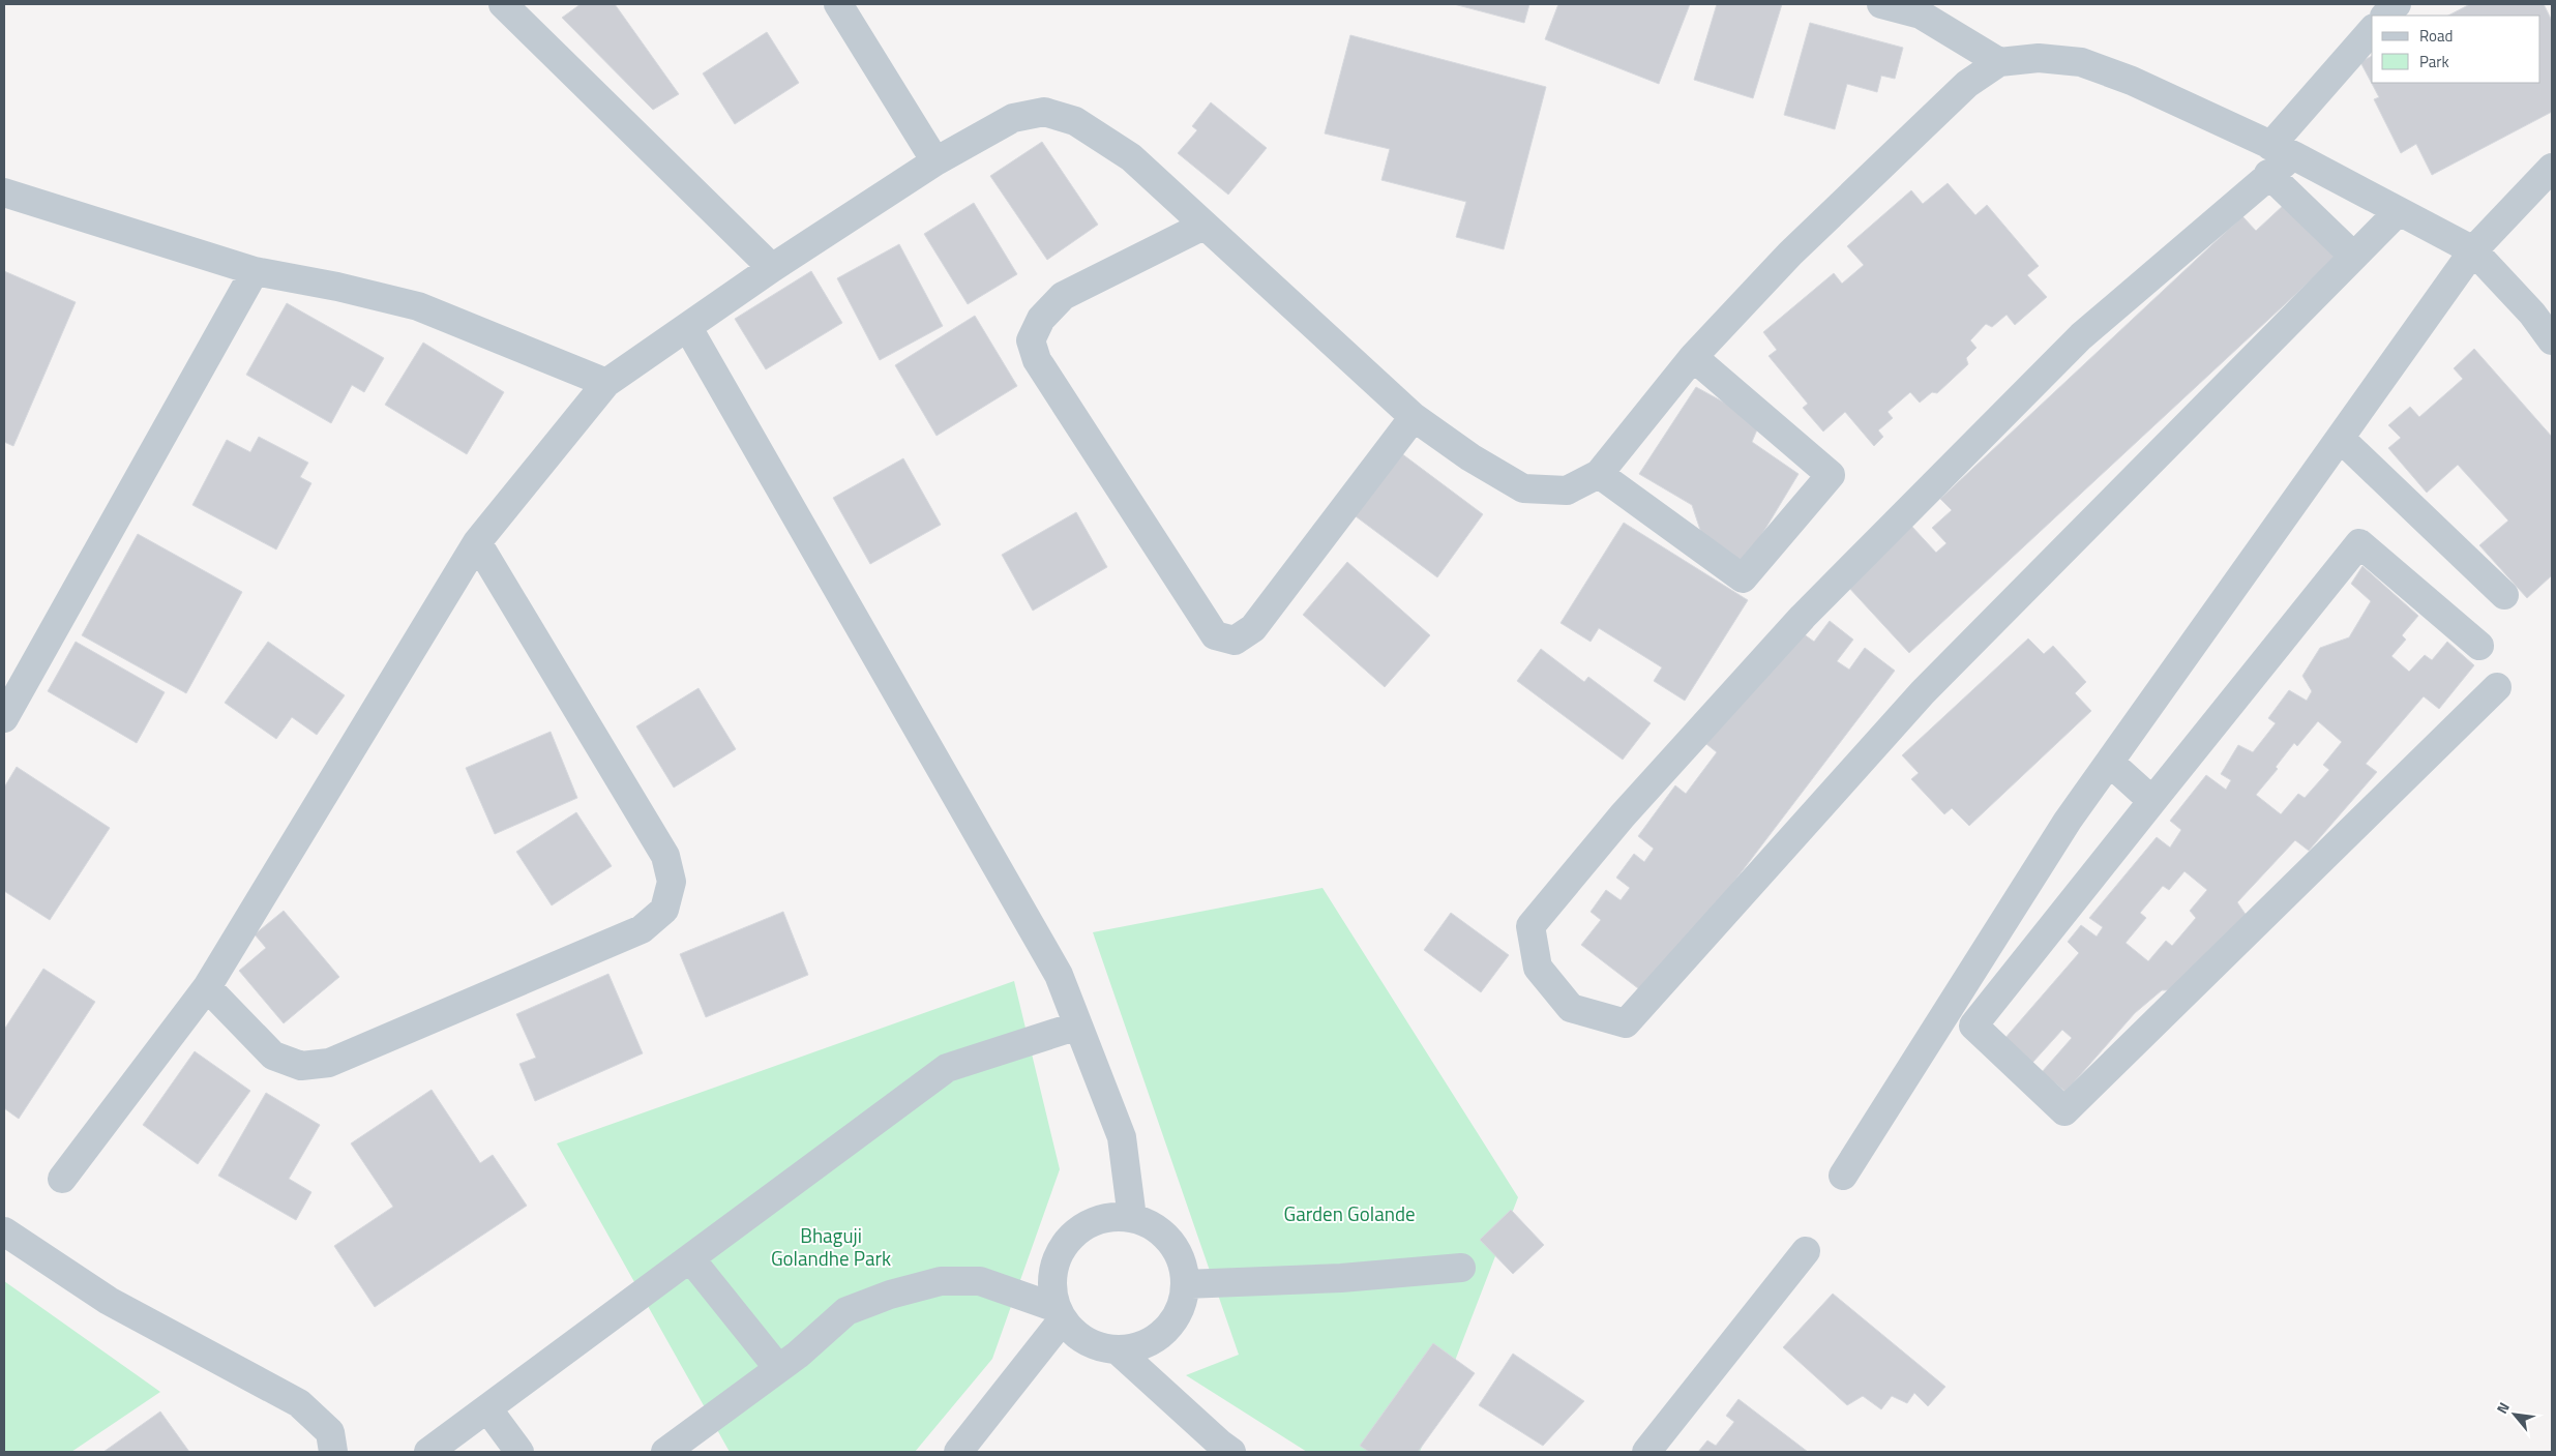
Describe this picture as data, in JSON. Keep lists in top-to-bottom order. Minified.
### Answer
{"parks":["Garden Golande","Bhaguji Golandhe Park"],"legend":["Road","Park"],"north":"top left"}
